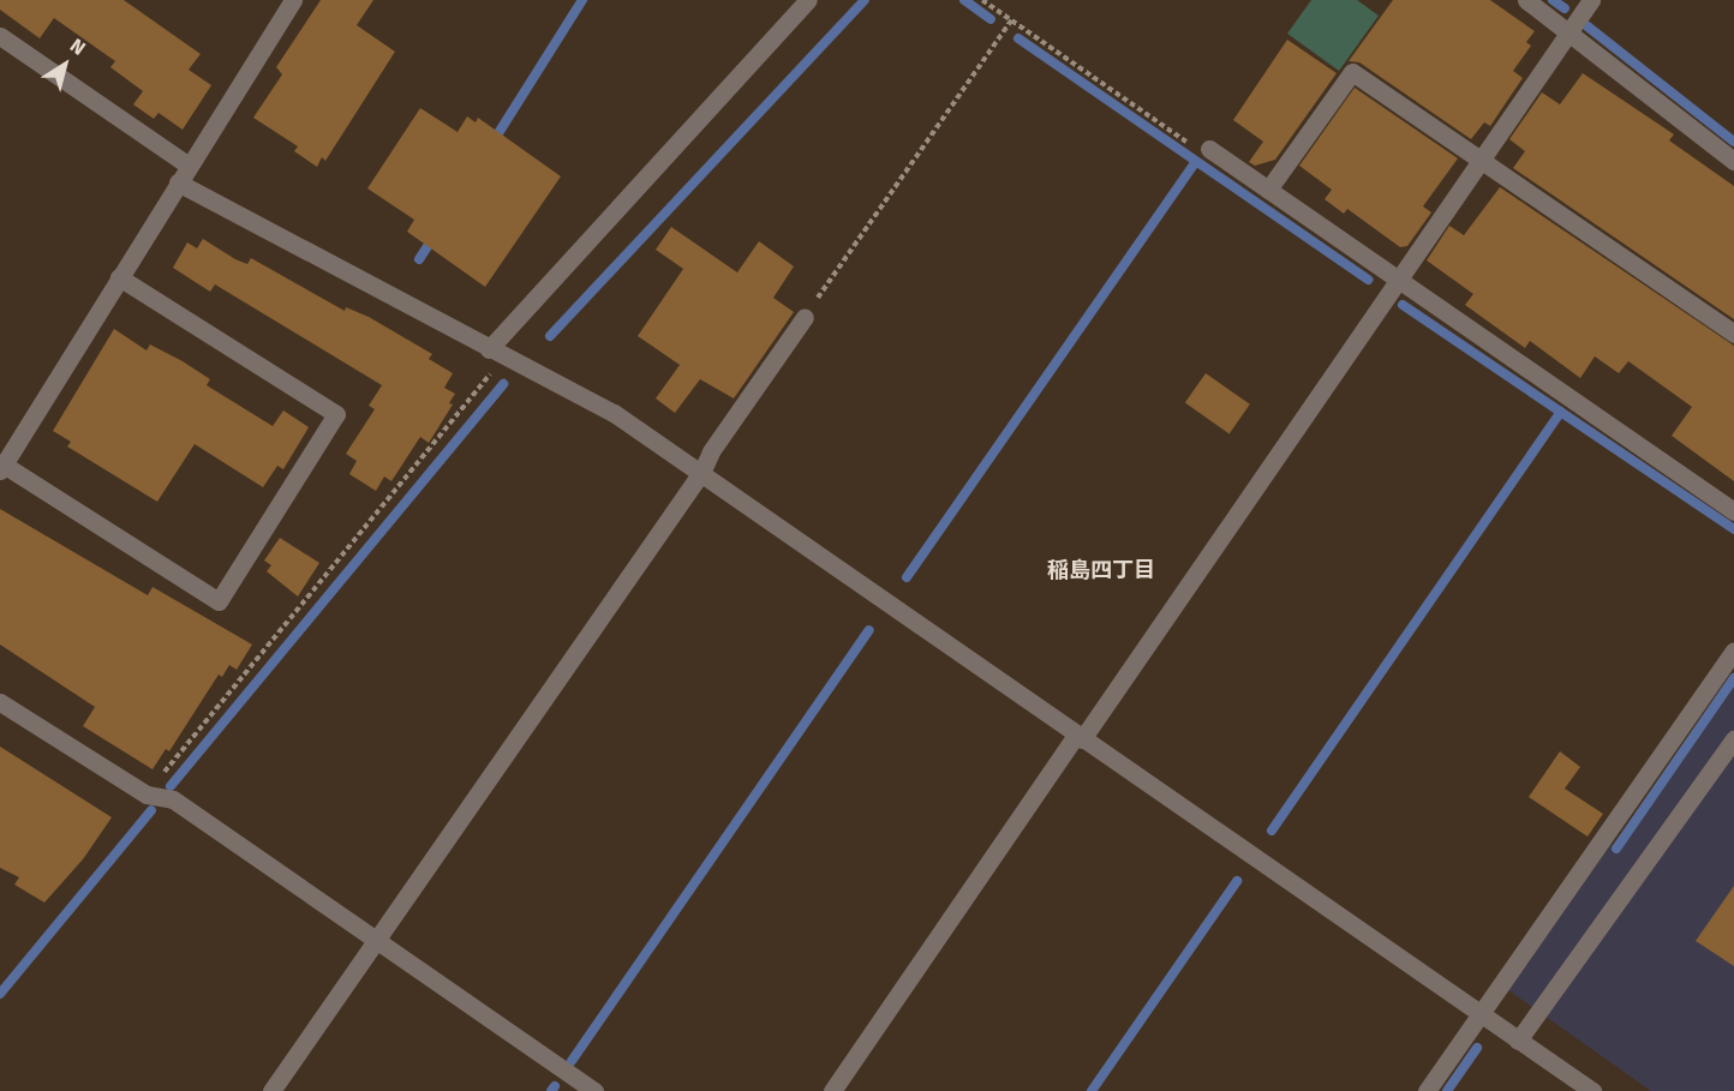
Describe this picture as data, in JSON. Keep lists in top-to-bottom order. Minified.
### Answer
{"districts":["稲島四丁目"],"north":"top right"}
